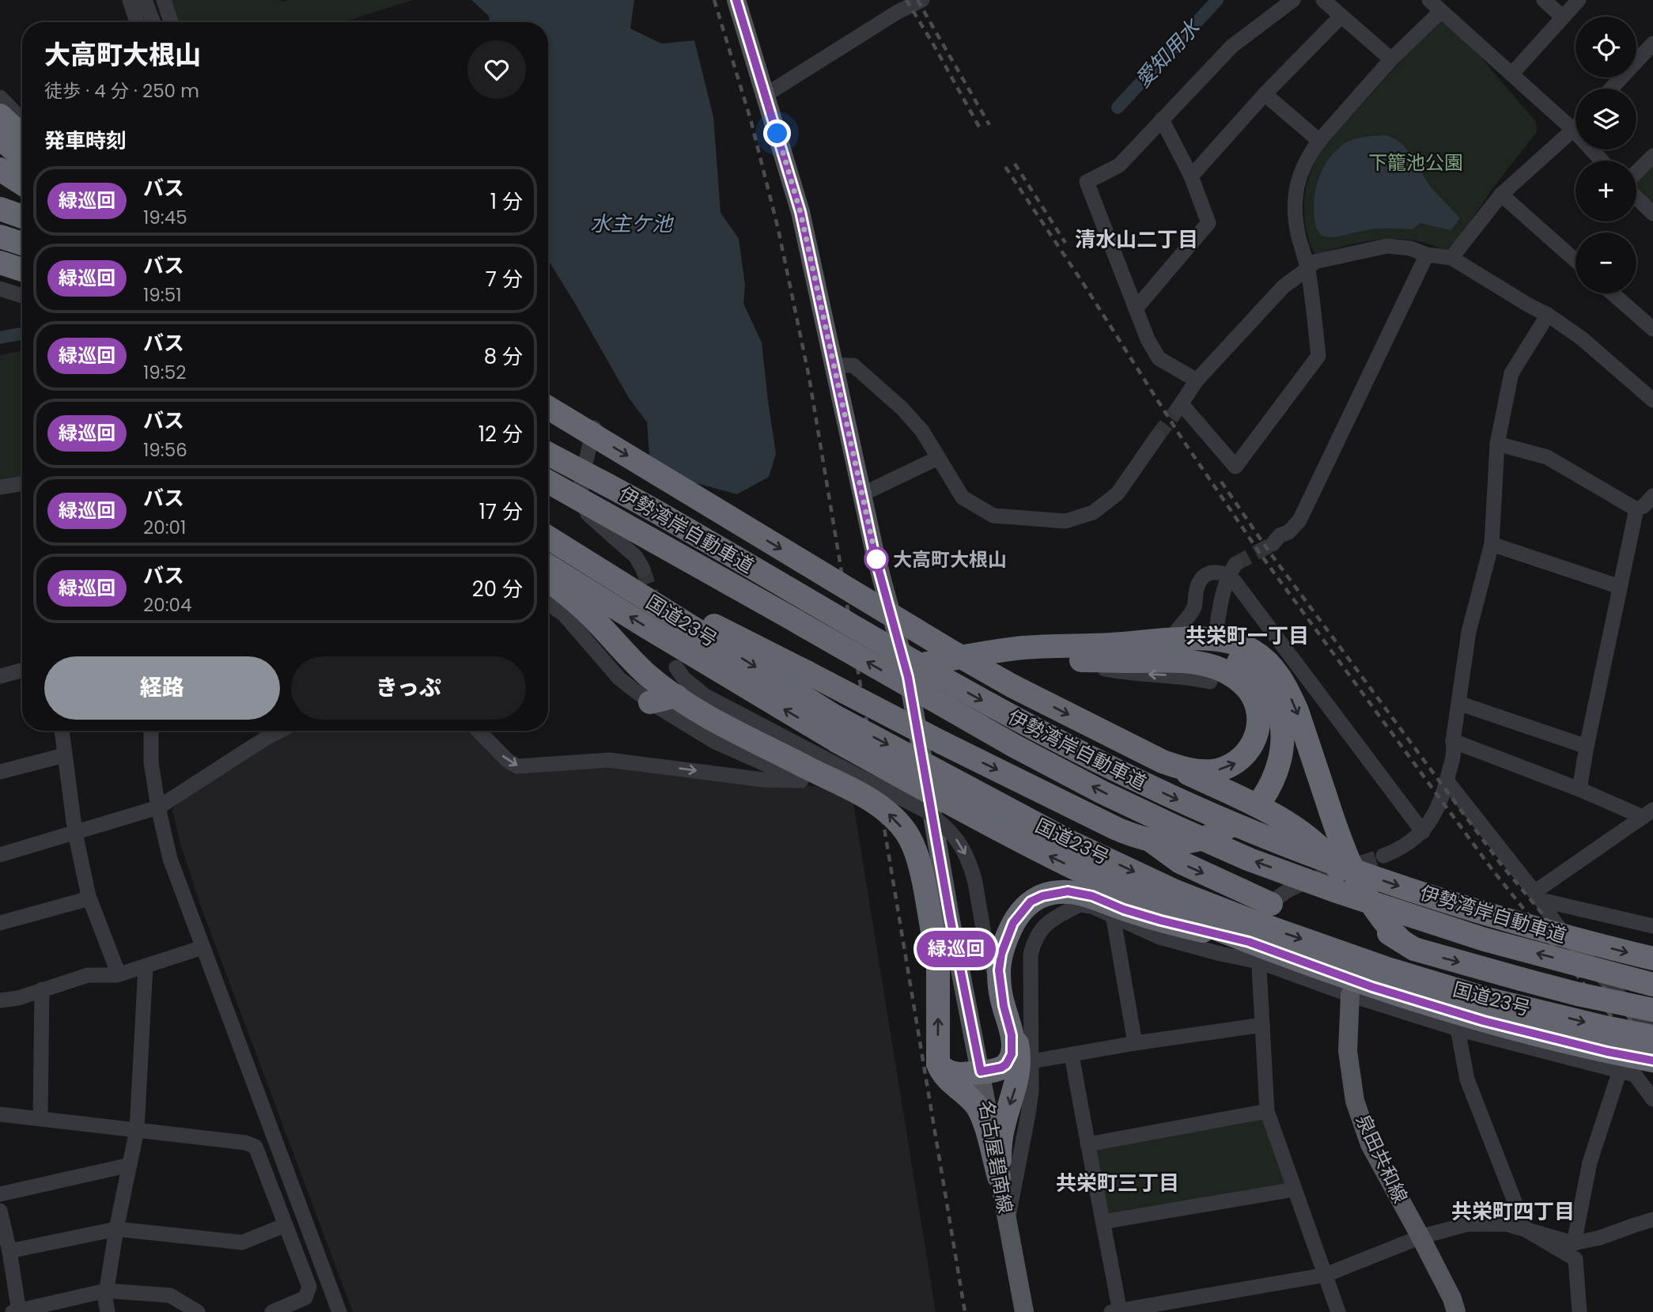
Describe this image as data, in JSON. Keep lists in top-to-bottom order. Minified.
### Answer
{"streets":{"highway":["伊勢湾岸自動車道","国道23号"],"main road":["名古屋碧南線","泉田共和線"]},"districts":["清水山二丁目","共栄町一丁目","共栄町三丁目","共栄町四丁目"],"water":["愛知用水","水主ケ池"],"parks":["下籠池公園"],"places":["大高町大根山"],"lines":["bus line 緑巡回"],"page":{"on_map":"緑巡回","map_buttons":["+","−"],"heading":[["大高町大根山","徒歩 · 4 分 · 250 m"],"発車時刻"],"list":[{"mark":"緑巡回","name":"バス","note":"19:45","value":"1 分"},{"mark":"緑巡回","name":"バス","note":"19:51","value":"7 分"},{"mark":"緑巡回","name":"バス","note":"19:52","value":"8 分"},{"mark":"緑巡回","name":"バス","note":"19:56","value":"12 分"},{"mark":"緑巡回","name":"バス","note":"20:01","value":"17 分"},{"mark":"緑巡回","name":"バス","note":"20:04","value":"20 分"}],"buttons":["経路","きっぷ"]}}
